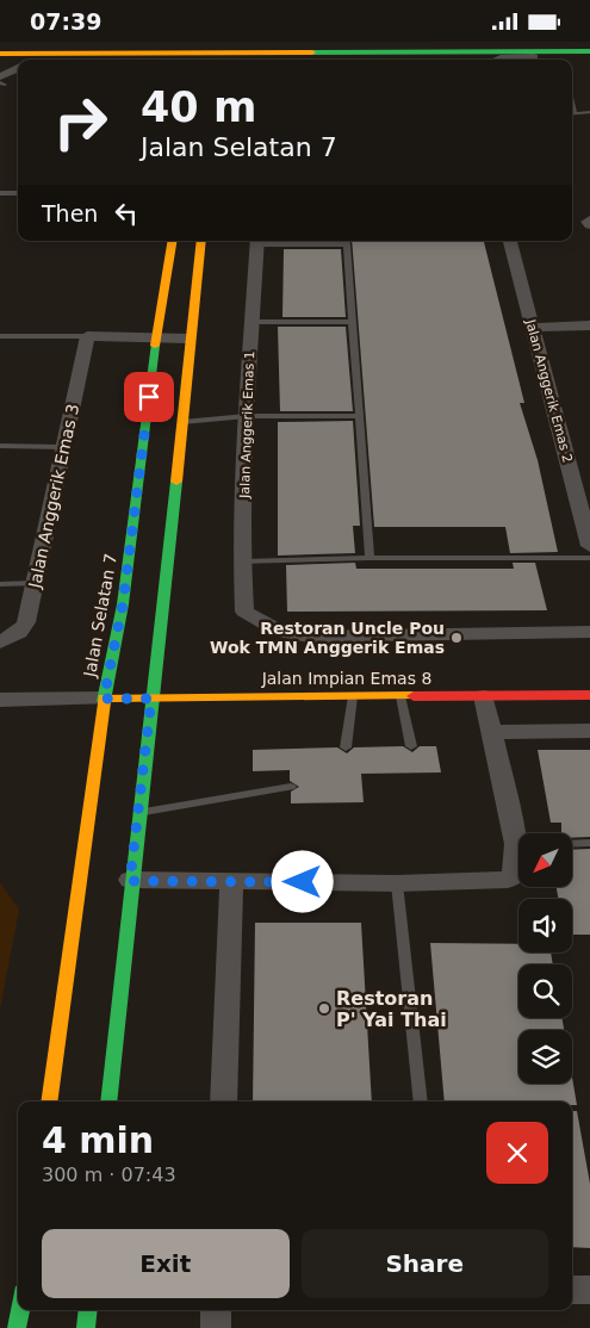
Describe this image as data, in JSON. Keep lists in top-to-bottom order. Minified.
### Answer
{"streets":{"main road":["Jalan Selatan 7","Jalan Impian Emas 8"],"street":["Jalan Anggerik Emas 2","Jalan Anggerik Emas 1","Jalan Anggerik Emas 3"]},"crossings":[["Jalan Selatan 7","Jalan Impian Emas 8"]],"places":["Restoran Uncle Pou Wok TMN Anggerik Emas","Restoran P' Yai Thai"],"north":"bottom left","page":{"status":"07:39","turn":["40 m","Jalan Selatan 7"],"then":"Then","heading":["4 min","300 m · 07:43"],"buttons":["Exit","Share"]}}
